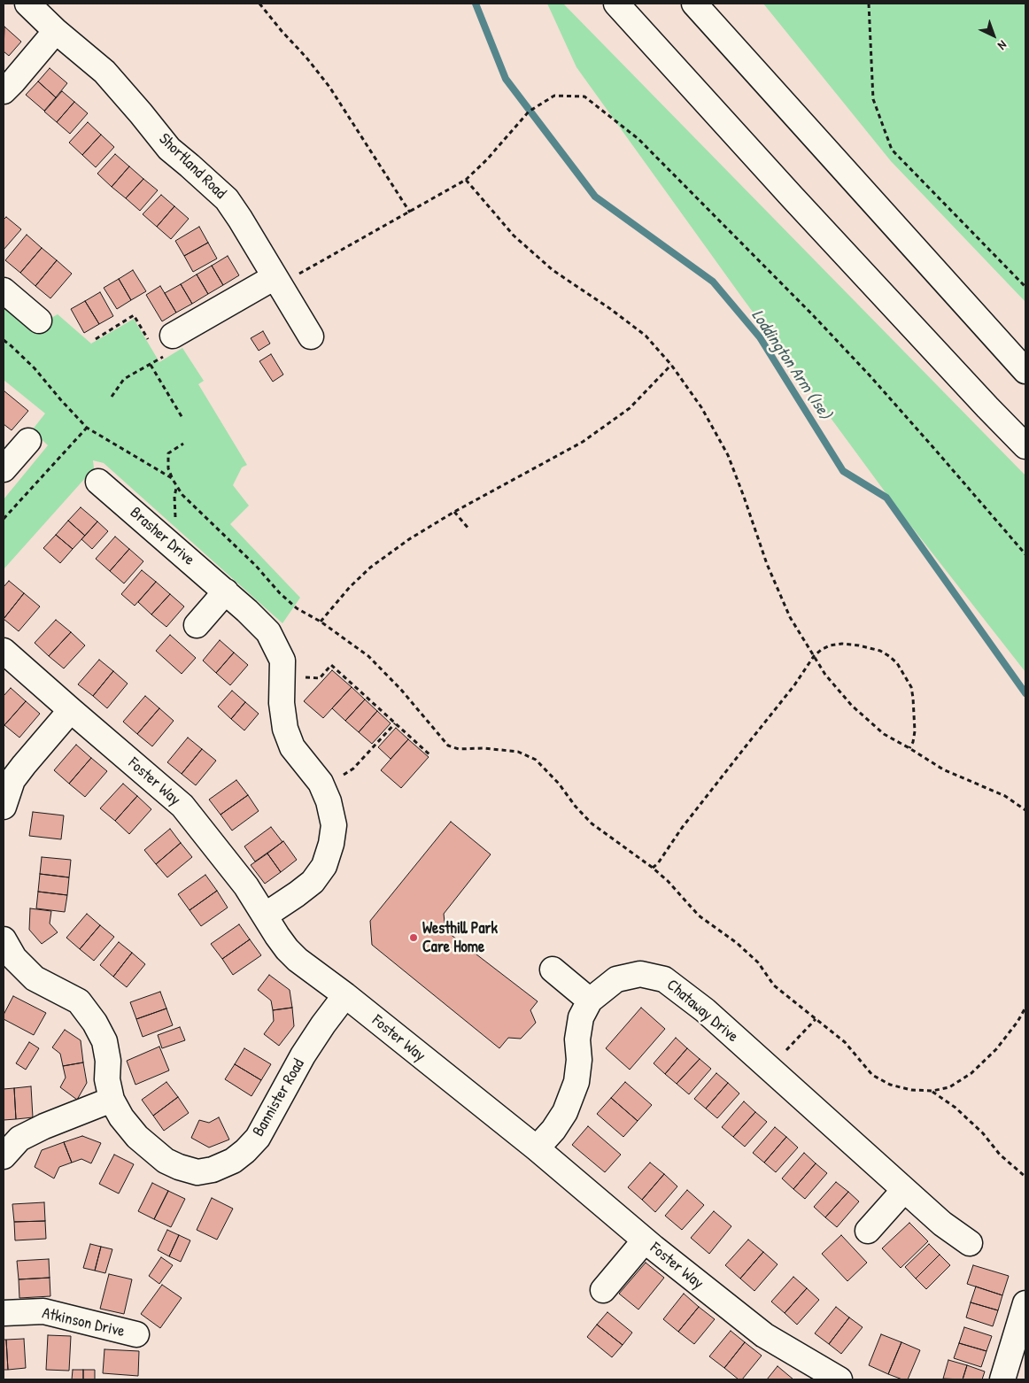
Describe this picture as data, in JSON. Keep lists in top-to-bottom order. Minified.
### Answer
{"streets":{"main road":["Shortland Road","Brasher Drive","Foster Way","Chataway Drive","Bannister Road","Atkinson Drive"]},"crossings":[["Brasher Drive","Foster Way"],["Foster Way","Chataway Drive"],["Foster Way","Bannister Road"]],"water":["Loddington Arm (Ise)"],"places":["Westhill Park Care Home"],"north":"bottom right"}
